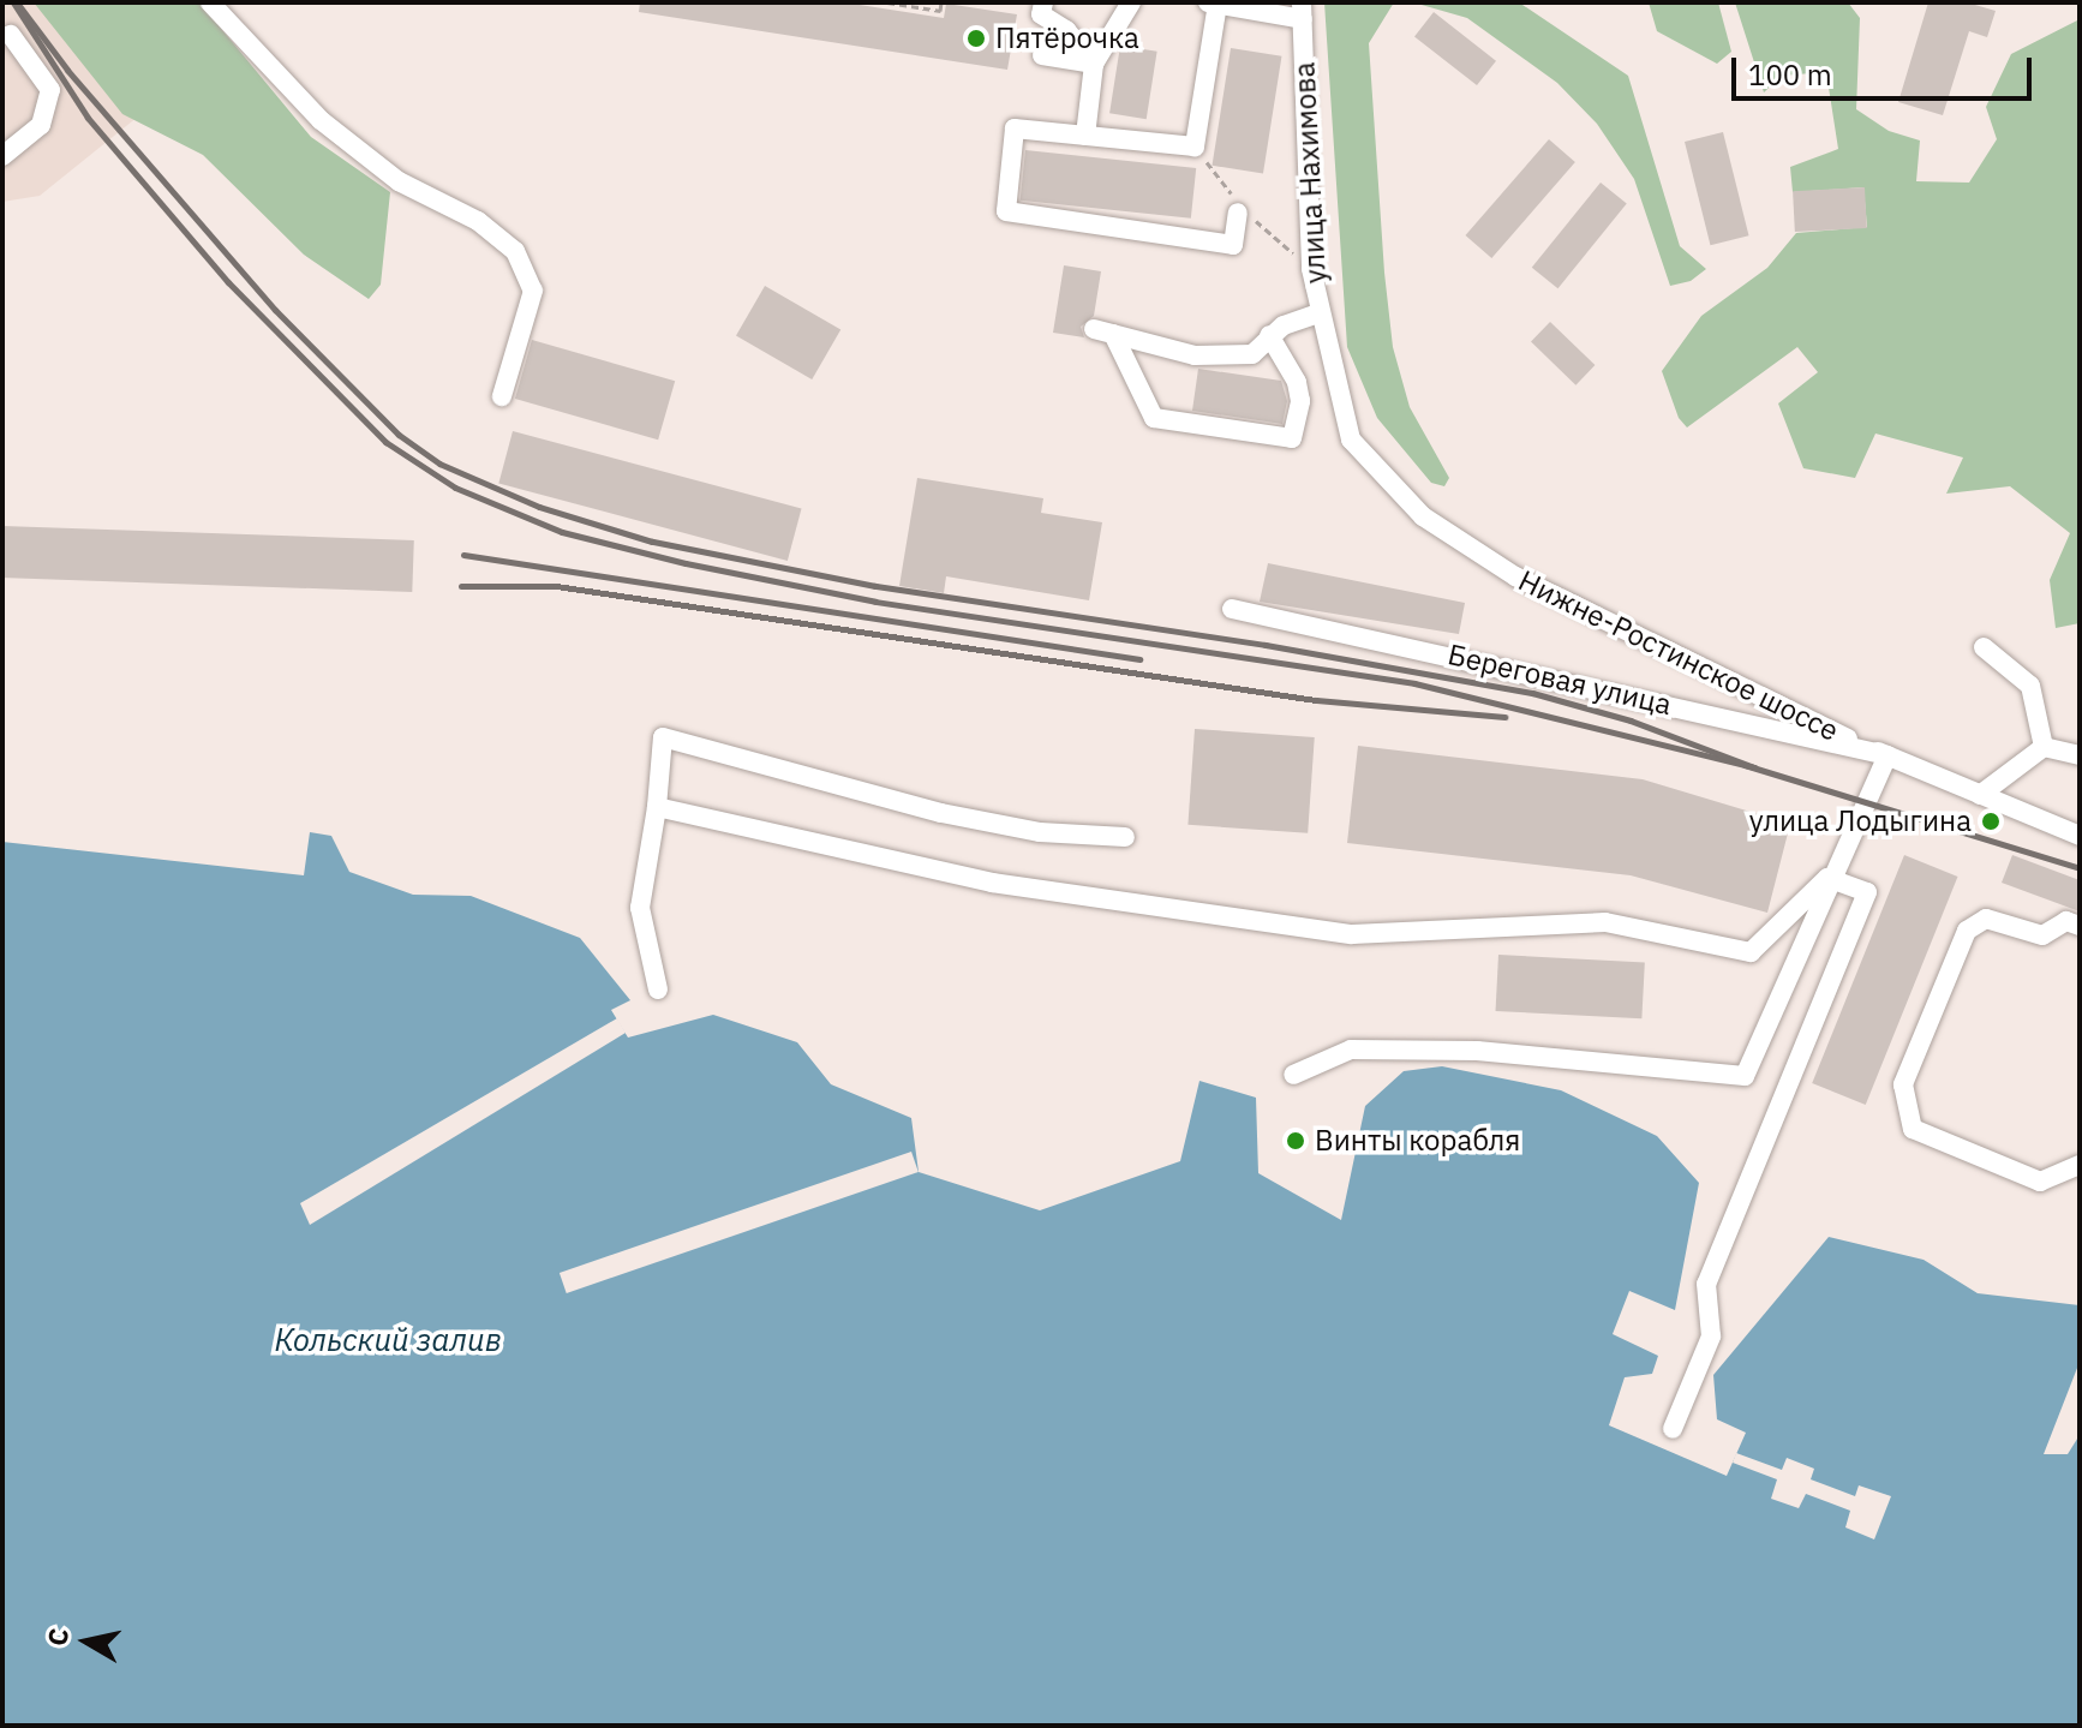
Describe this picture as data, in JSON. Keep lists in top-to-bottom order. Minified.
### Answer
{"streets":{"street":["улица Нахимова","Нижне-Ростинское шоссе","Береговая улица"]},"crossings":[["улица Нахимова","Нижне-Ростинское шоссе"],["Нижне-Ростинское шоссе","Береговая улица"]],"water":["Кольский залив"],"places":["Пятёрочка","улица Лодыгина","Винты корабля"],"scale_bar":"100 m","north":"left"}
